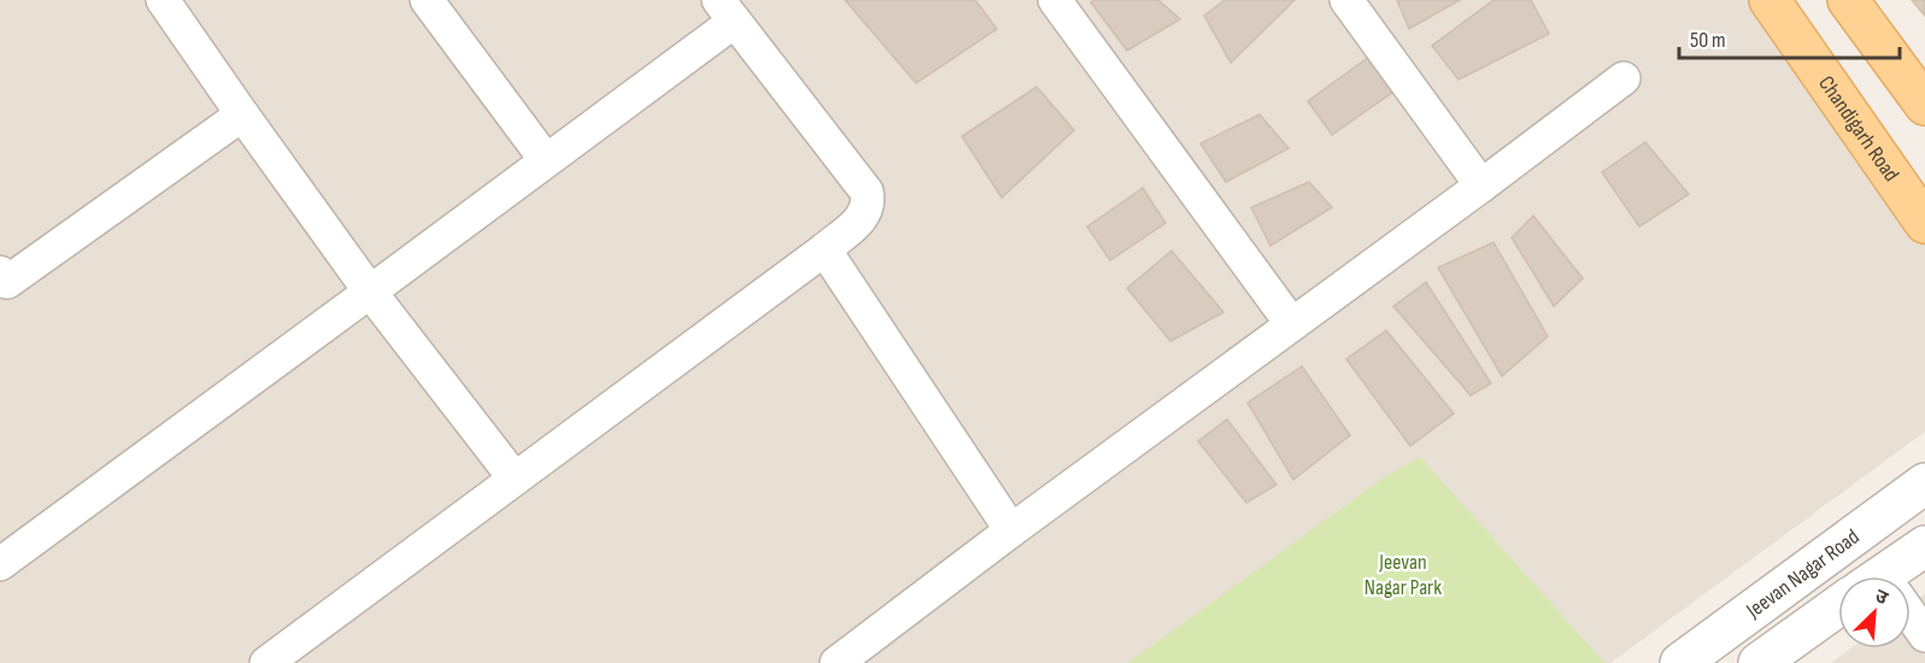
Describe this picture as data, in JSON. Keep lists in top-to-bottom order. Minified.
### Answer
{"streets":{"main road":["Chandigarh Road"],"street":["Jeevan Nagar Road"]},"parks":["Jeevan Nagar Park"],"scale_bar":"50 m","north":"top right"}
